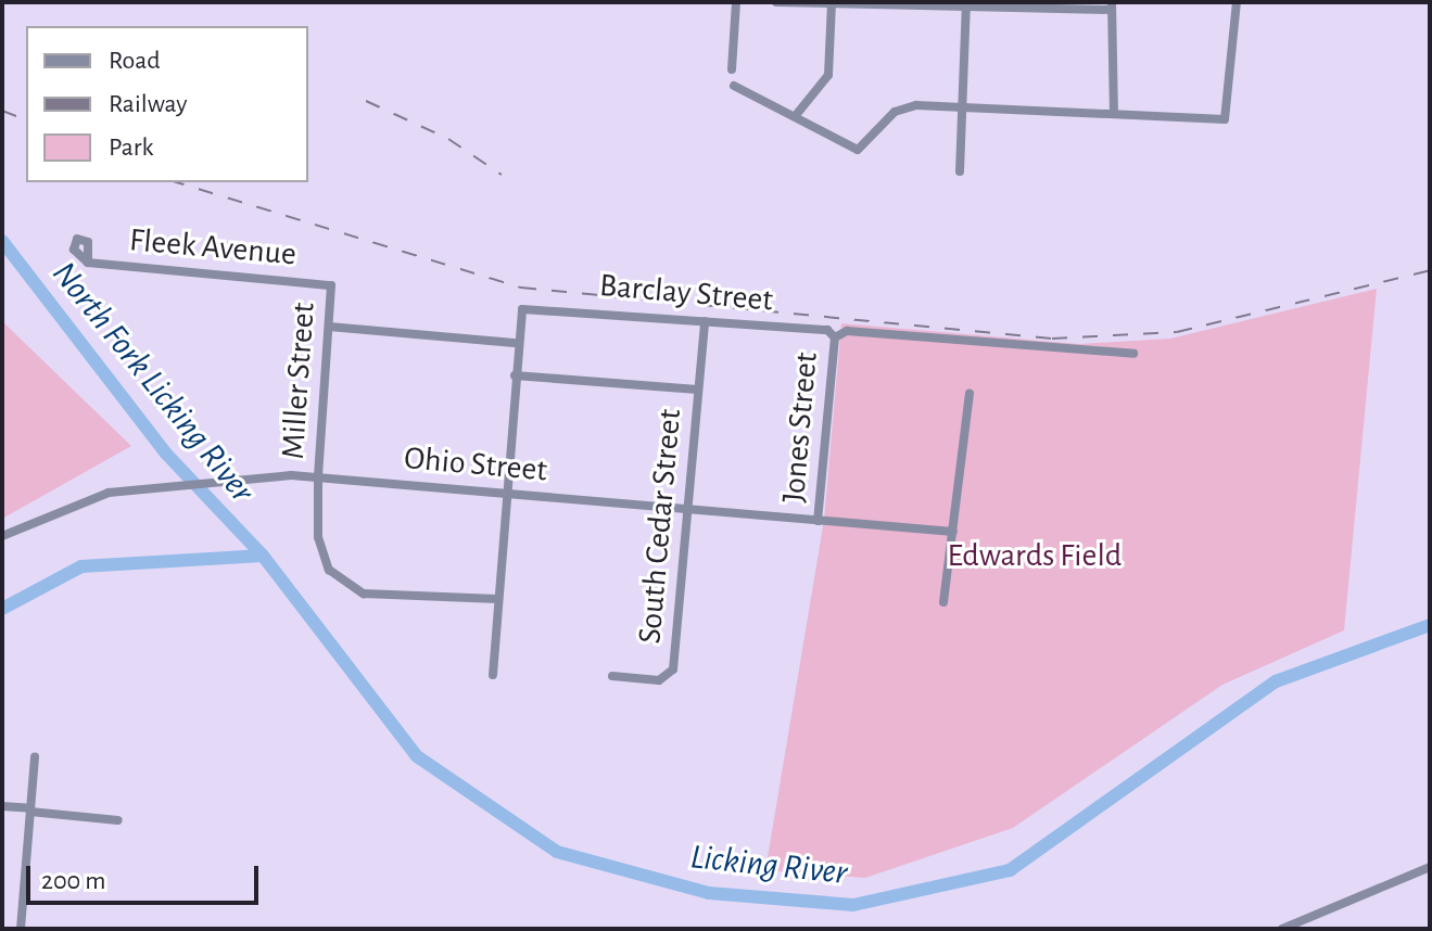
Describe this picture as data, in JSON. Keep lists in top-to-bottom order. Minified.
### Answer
{"streets":{"street":["Fleek Avenue","Barclay Street","Miller Street","Jones Street","Ohio Street","South Cedar Street"]},"crossings":[["Fleek Avenue","Miller Street"],["Barclay Street","Jones Street"],["Barclay Street","South Cedar Street"],["Miller Street","Ohio Street"],["Jones Street","Ohio Street"],["Ohio Street","South Cedar Street"]],"water":["North Fork Licking River","Licking River"],"parks":["Edwards Field"],"legend":["Road","Railway","Park"],"scale_bar":"200 m"}
